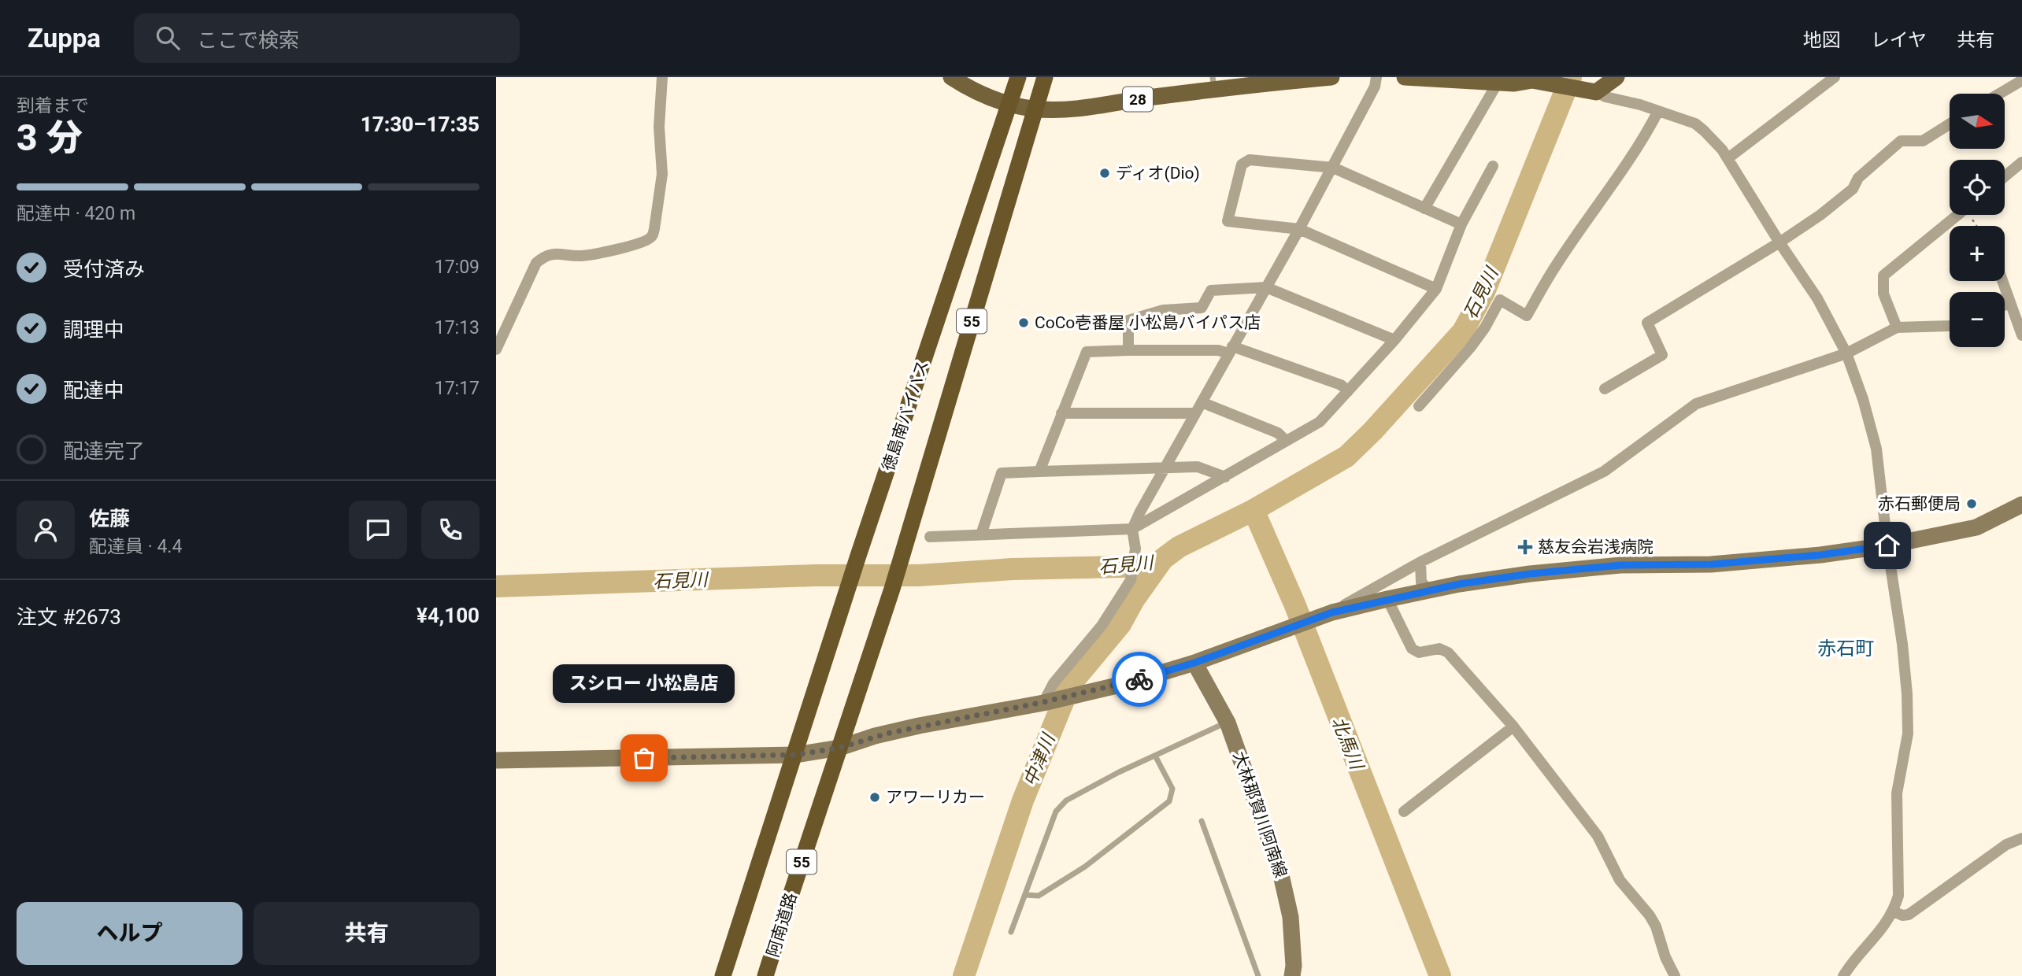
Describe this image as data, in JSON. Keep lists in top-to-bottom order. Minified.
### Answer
{"streets":{"highway":["55","徳島南バイパス","阿南道路"],"main road":["28","大林那賀川阿南線"]},"crossings":[["28","徳島南バイパス"],["55","徳島南バイパス"],["徳島南バイパス","阿南道路"]],"districts":["赤石町"],"water":["石見川","北馬川","中津川"],"places":{"other":["ディオ(Dio)","CoCo壱番屋 小松島バイパス店","赤石郵便局","スシロー 小松島店","アワーリカー"],"health":["慈友会岩浅病院"]},"north":"right","page":{"header":"Zuppa","search":"ここで検索","nav":["地図","レイヤ","共有"],"heading":["3 分","到着まで","17:30–17:35"],"panel":["佐藤","配達員 · 4.4","注文 #2673","¥4,100"],"map_buttons":["+","−"],"bar":"配達中 · 420 m","list":[["受付済み","17:09"],["調理中","17:13"],["配達中","17:17"],"配達完了"],"bubble":"スシロー 小松島店","buttons":["ヘルプ","共有"]}}
